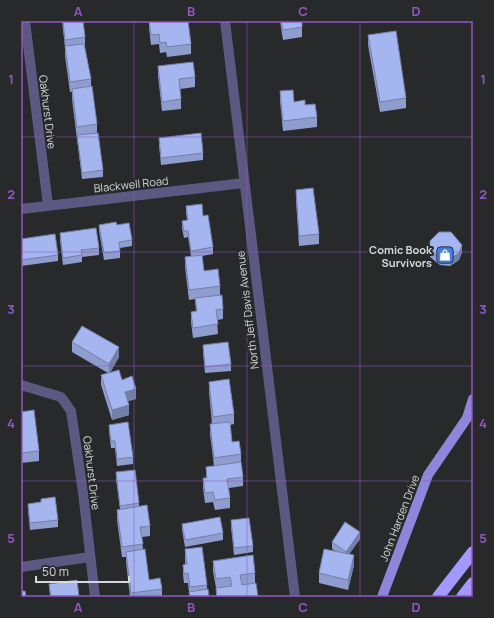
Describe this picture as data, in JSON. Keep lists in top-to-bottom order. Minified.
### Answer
{"streets":{"main road":["John Harden Drive"],"street":["Oakhurst Drive","Blackwell Road","North Jeff Davis Avenue"]},"crossings":[["Oakhurst Drive","Blackwell Road"],["Blackwell Road","North Jeff Davis Avenue"]],"places":{"shop":["Comic Book Survivors"]},"scale_bar":"50 m","grid":{"columns":["A","B","C","D"],"rows":["1","2","3","4","5"]}}
